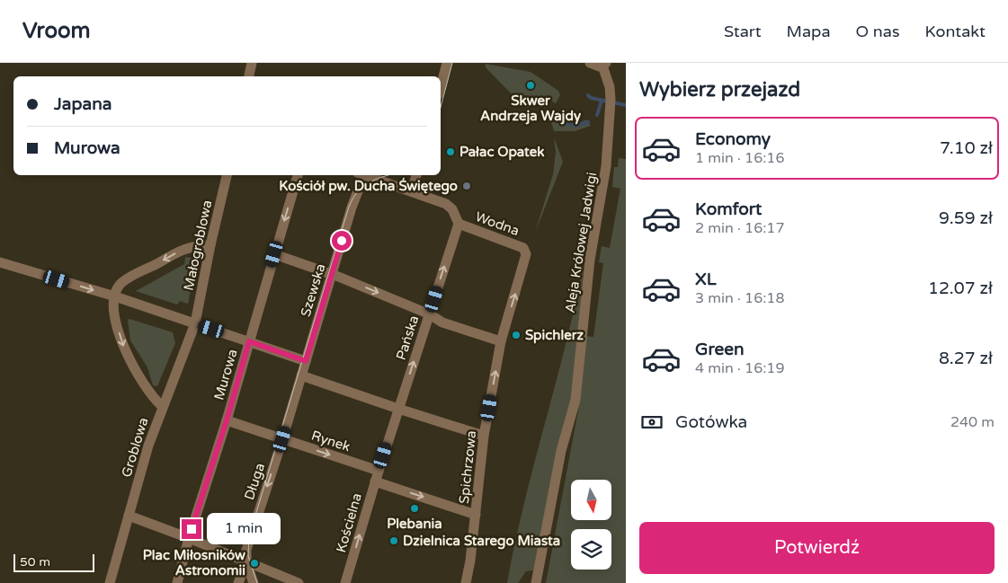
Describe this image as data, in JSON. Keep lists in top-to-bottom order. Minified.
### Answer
{"streets":{"street":["Wodna","Aleja Królowej Jadwigi","Małogroblowa","Szewska","Pańska","Murowa","Rynek","Groblowa","Spichrzowa","Długa","Kościelna"]},"crossings":[["Wodna","Pańska"],["Wodna","Spichrzowa"],["Małogroblowa","Groblowa"],["Murowa","Rynek"],["Rynek","Długa"],["Rynek","Kościelna"]],"one_way":["Pańska","Spichrzowa","Długa","Kościelna"],"places":["Skwer Andrzeja Wajdy","Pałac Opatek","Kościół pw. Ducha Świętego","Spichlerz","Plebania","Dzielnica Starego Miasta","Plac Miłosników Astronomii"],"scale_bar":"50 m","north":"bottom","page":{"header":"Vroom","nav":["Start","Mapa","O nas","Kontakt"],"heading":"Wybierz przejazd","banner":["Japana","Murowa"],"list":[{"name":"Economy","note":"1 min · 16:16","value":"7.10 zł"},{"name":"Komfort","note":"2 min · 16:17","value":"9.59 zł"},{"name":"XL","note":"3 min · 16:18","value":"12.07 zł"},{"name":"Green","note":"4 min · 16:19","value":"8.27 zł"}],"pay":["Gotówka","240 m"],"bubble":"1 min","buttons":"Potwierdź","scale":"50 m"}}
